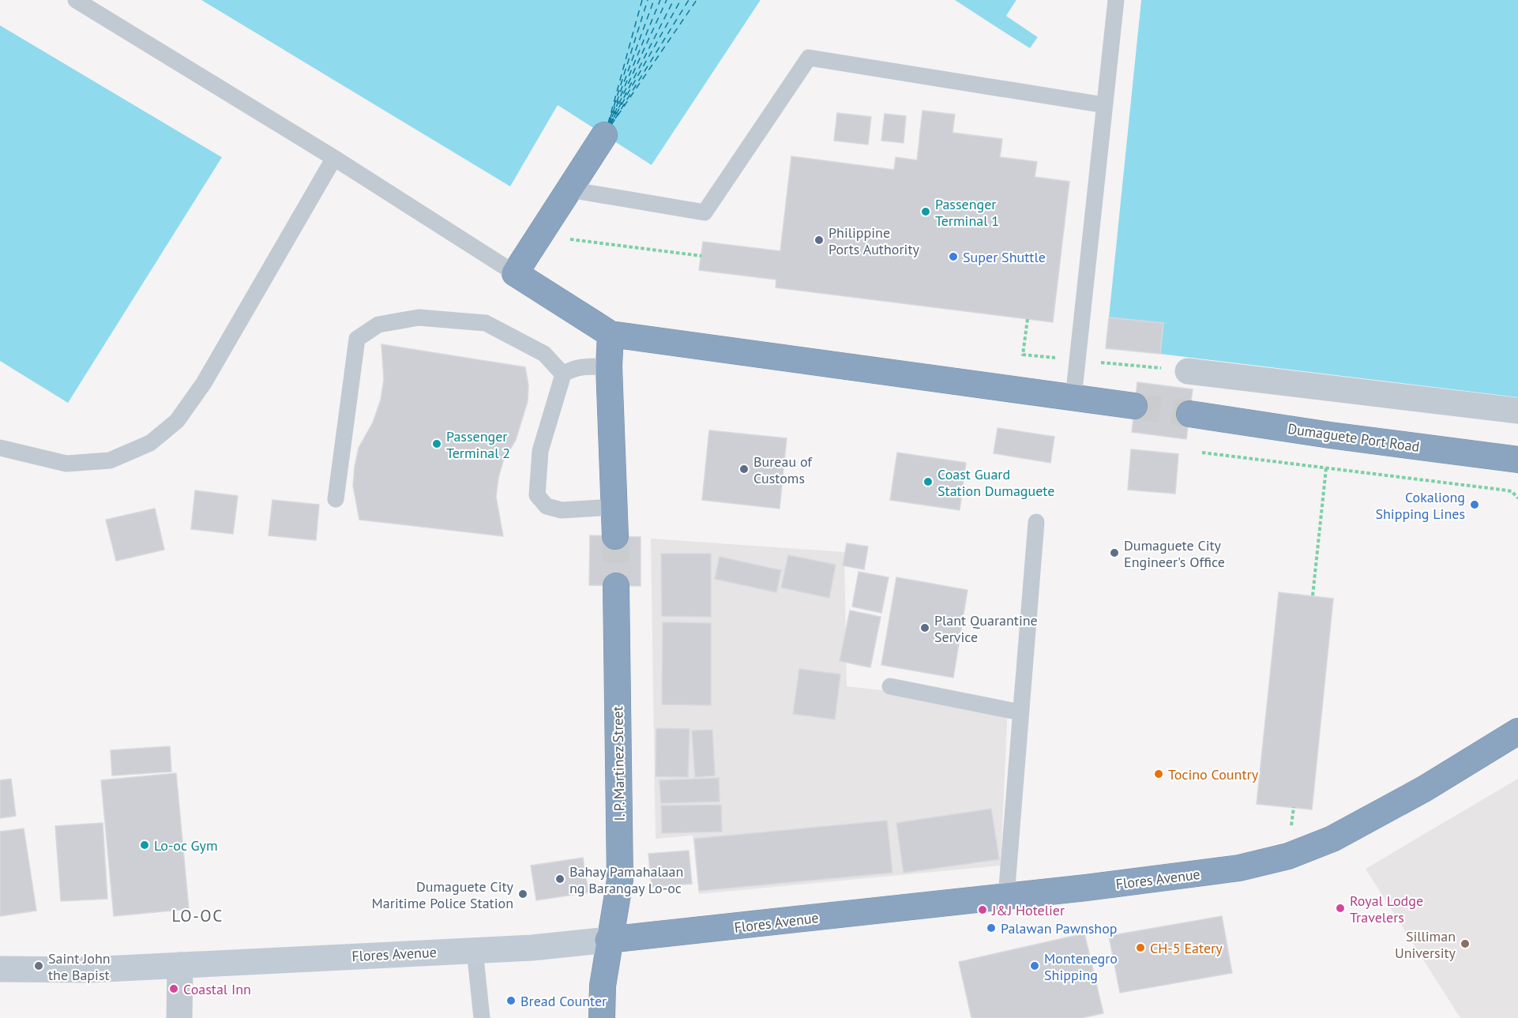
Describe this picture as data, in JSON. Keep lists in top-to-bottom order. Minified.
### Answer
{"streets":{"highway":["Dumaguete Port Road","I. P. Martinez Street","Flores Avenue"]},"crossings":[["I. P. Martinez Street","Flores Avenue"]],"districts":["LO-OC"],"places":["Passenger Terminal 1","Philippine Ports Authority","Super Shuttle","Passenger Terminal 2","Bureau of Customs","Coast Guard Station Dumaguete","Cokaliong Shipping Lines","Dumaguete City Engineer's Office","Plant Quarantine Service","Tocino Country","Lo-oc Gym","Bahay Pamahalaan ng Barangay Lo-oc","Dumaguete City Maritime Police Station","Royal Lodge Travelers","J&J Hotelier","Palawan Pawnshop","Silliman University","CH-5 Eatery","Saint John the Bapist","Montenegro Shipping","Coastal Inn","Bread Counter"]}
